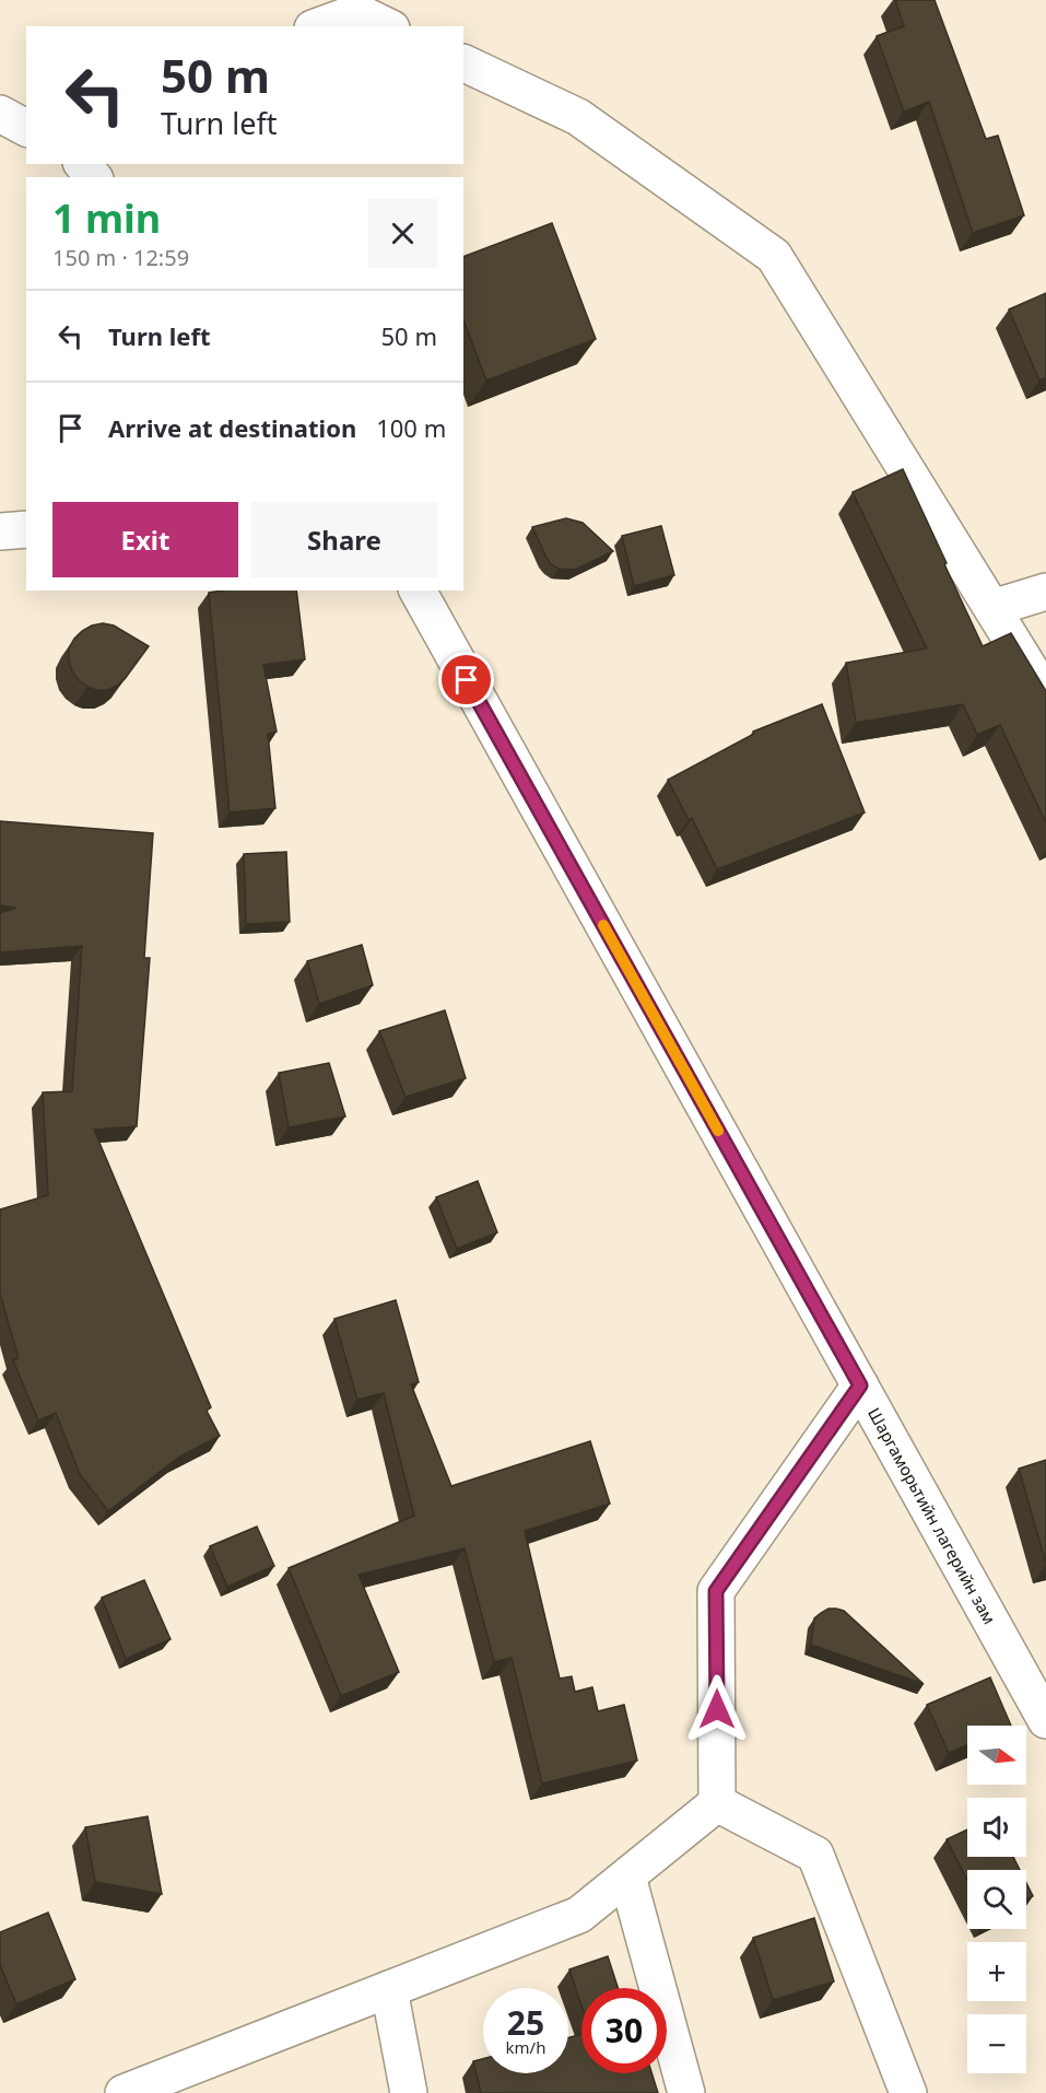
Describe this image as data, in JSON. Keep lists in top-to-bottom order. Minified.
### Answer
{"streets":{"street":["Шаргаморьтийн лагерийн зам"]},"north":"right","page":{"turn":["50 m","Turn left"],"heading":["1 min","150 m · 12:59"],"list":[{"name":"Turn left","value":"50 m"},{"name":"Arrive at destination","value":"100 m"}],"buttons":["Exit","Share"],"map_buttons":["+","−"],"speed":"25 km/h","limit":"30"}}
